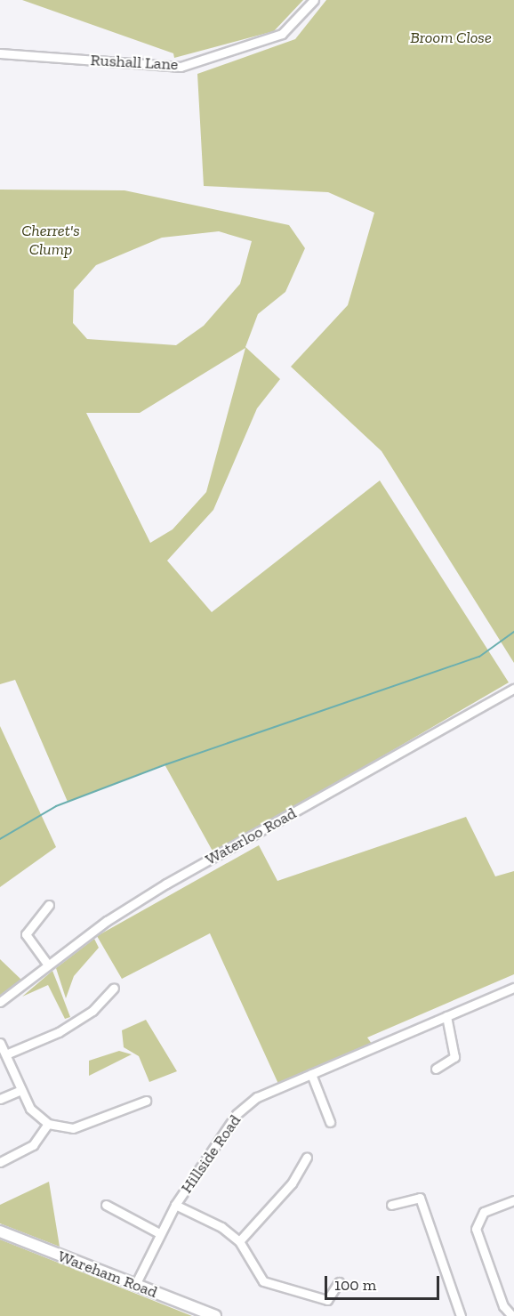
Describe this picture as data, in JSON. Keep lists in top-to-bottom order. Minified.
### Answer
{"streets":{"street":["Rushall Lane","Waterloo Road","Hillside Road","Wareham Road"]},"crossings":[["Hillside Road","Wareham Road"]],"parks":["Broom Close","Cherret's Clump"],"scale_bar":"100 m"}
